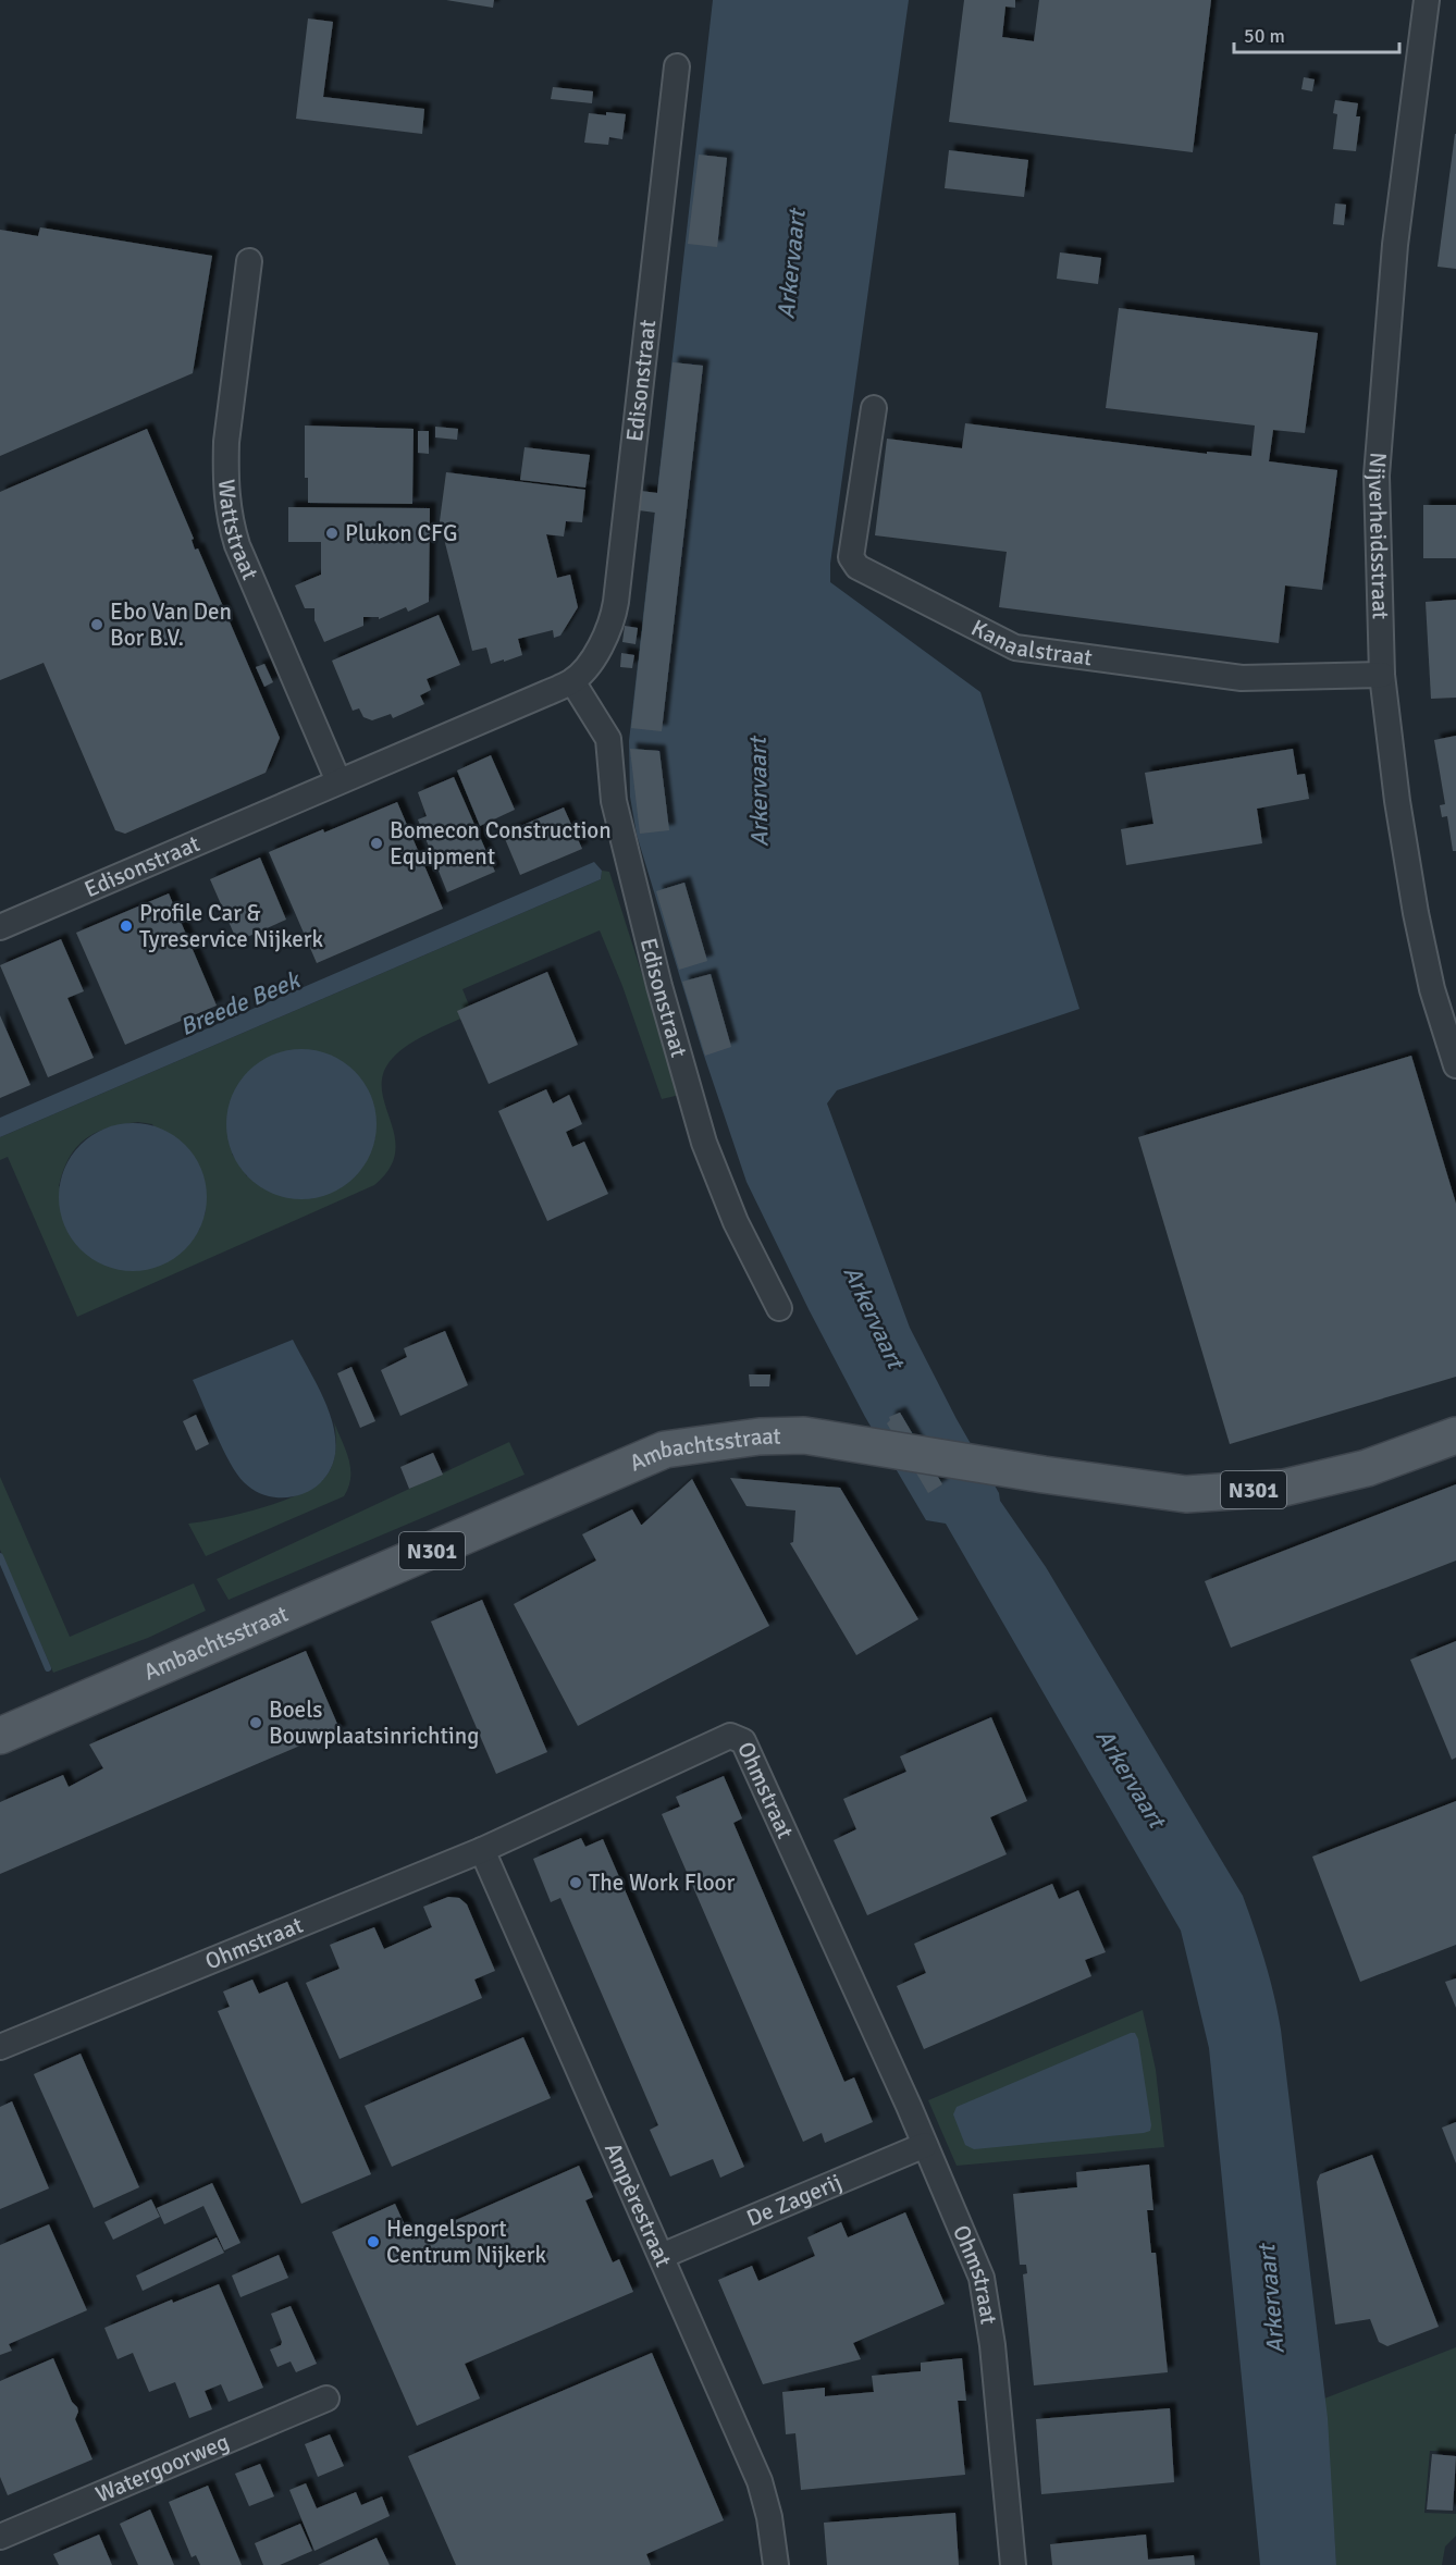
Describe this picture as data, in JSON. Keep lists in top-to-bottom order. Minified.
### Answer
{"streets":{"main road":["Ambachtsstraat","N301"],"street":["Edisonstraat","Wattstraat","Nijverheidsstraat","Kanaalstraat","Ohmstraat","De Zagerij","Ampèrestraat","Watergoorweg"]},"crossings":[["Edisonstraat","Wattstraat"],["Nijverheidsstraat","Kanaalstraat"],["Ohmstraat","De Zagerij"],["Ohmstraat","Ampèrestraat"],["De Zagerij","Ampèrestraat"]],"water":["Arkervaart","Breede Beek"],"places":["Plukon CFG","Ebo Van Den Bor B.V.","Bomecon Construction Equipment","Profile Car & Tyreservice Nijkerk","Boels Bouwplaatsinrichting","The Work Floor","Hengelsport Centrum Nijkerk"],"scale_bar":"50 m"}
